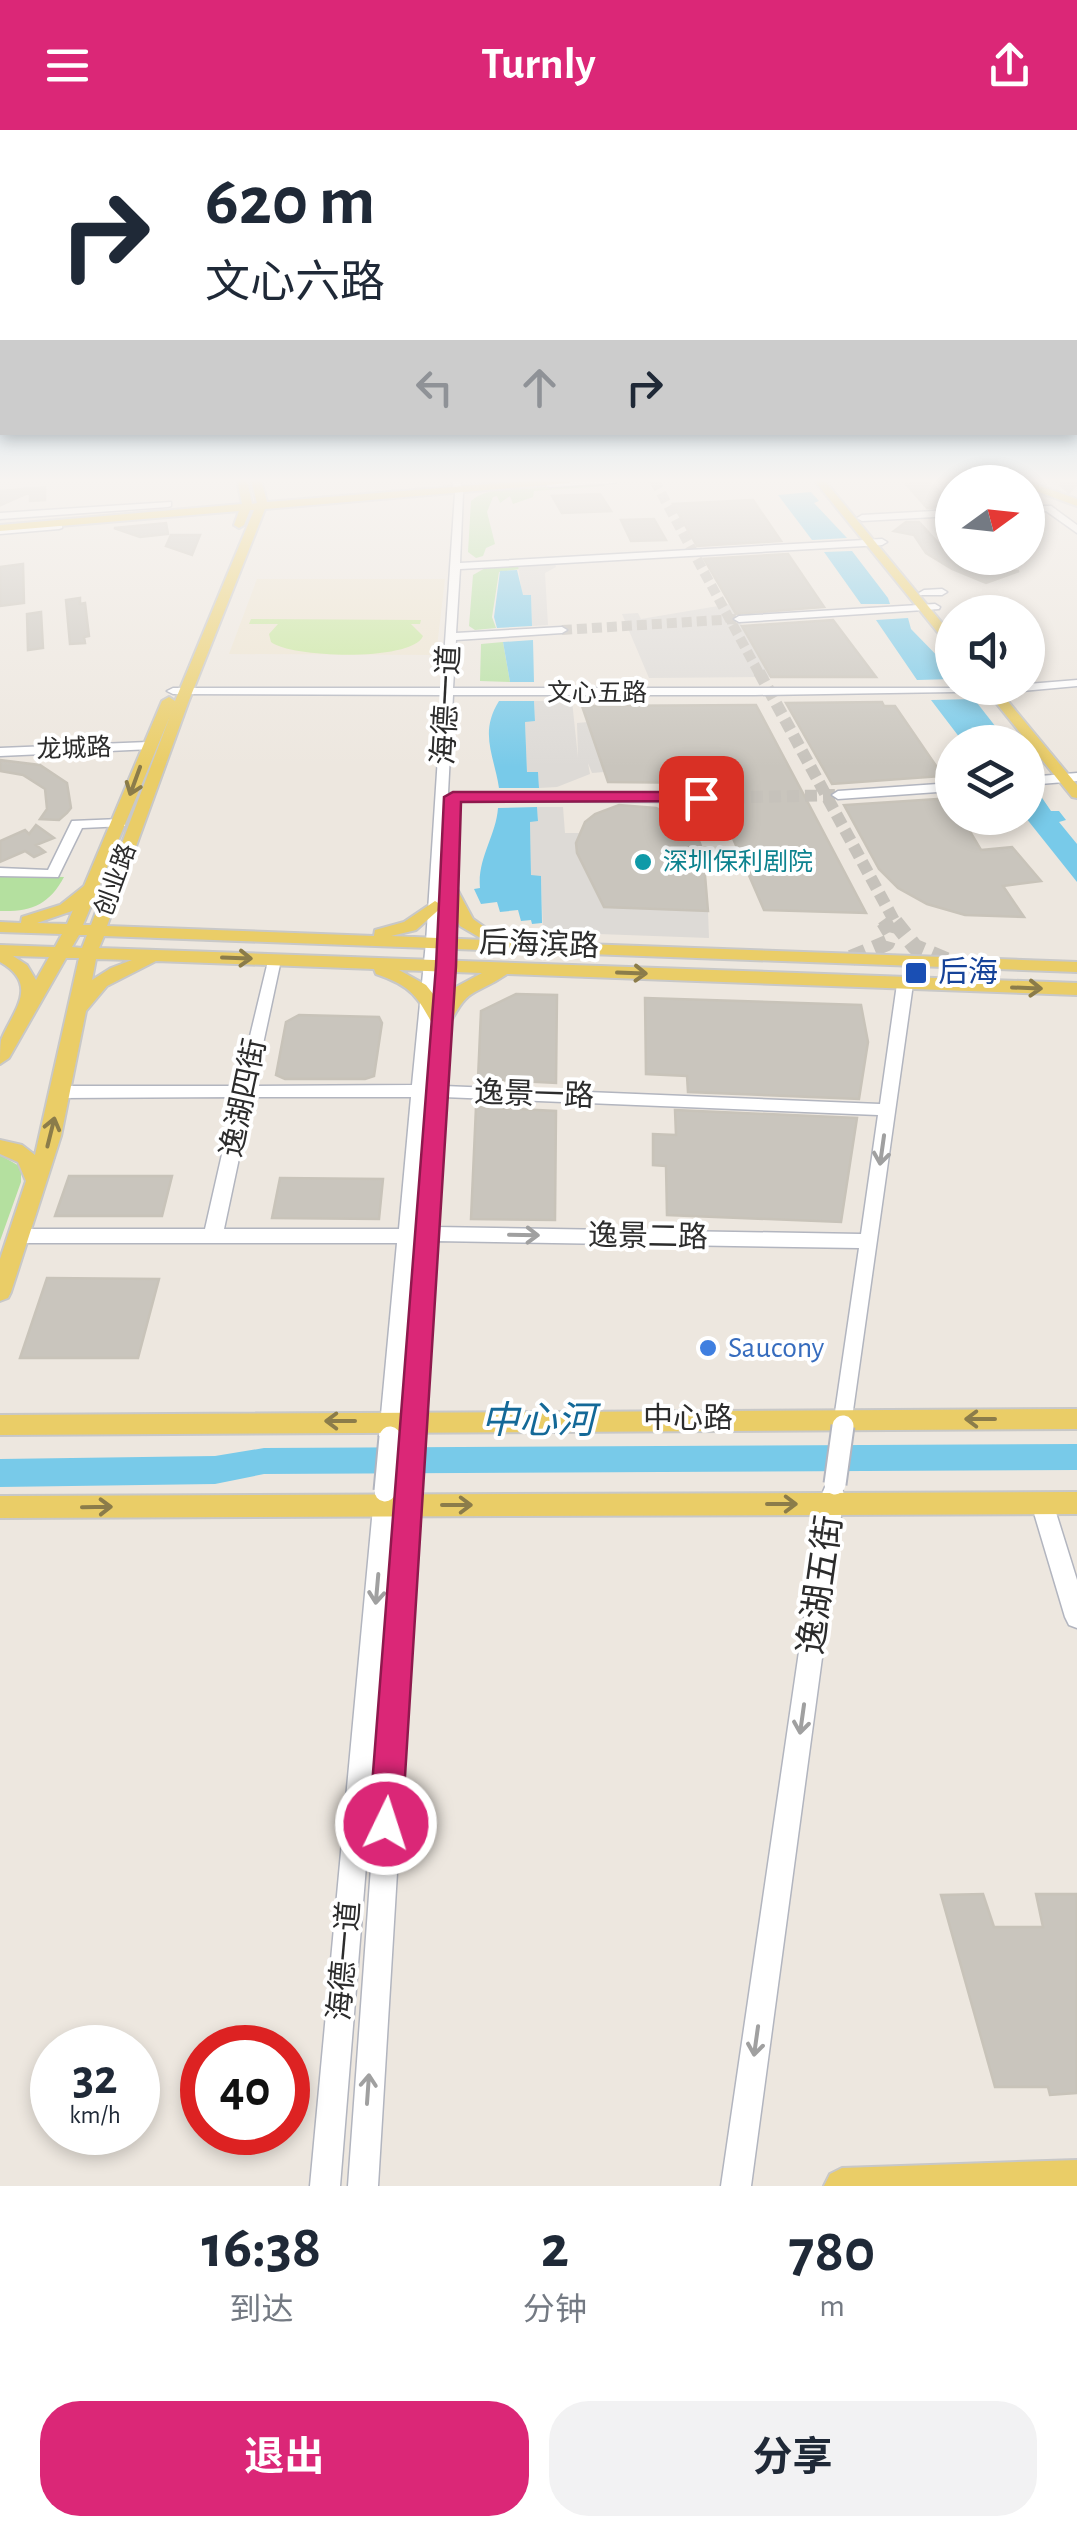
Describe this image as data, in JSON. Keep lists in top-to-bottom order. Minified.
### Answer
{"streets":{"main road":["创业路","后海滨路","中心路"],"street":["文心五路","海德一道","龙城路","逸景一路","逸湖四街","逸景二路","逸湖五街"]},"crossings":[["文心五路","海德一道"],["文心五路","创业路"],["海德一道","后海滨路"],["海德一道","逸景一路"],["海德一道","逸景二路"],["海德一道","中心路"],["龙城路","创业路"],["创业路","后海滨路"],["创业路","逸景一路"],["创业路","逸景二路"],["后海滨路","逸湖四街"],["后海滨路","逸湖五街"],["逸景一路","逸湖四街"],["逸景一路","逸湖五街"],["逸湖四街","逸景二路"],["逸景二路","逸湖五街"],["中心路","逸湖五街"]],"one_way":["逸景二路","逸湖五街"],"water":["中心河"],"places":{"other":["深圳保利剧院","Saucony"],"transit":["后海"]},"north":"right","page":{"header":"Turnly","turn":["620 m","文心六路"],"speed":"32 km/h","limit":"40","eta":["16:38","到达","2","分钟","780","m"],"buttons":["退出","分享"]}}
